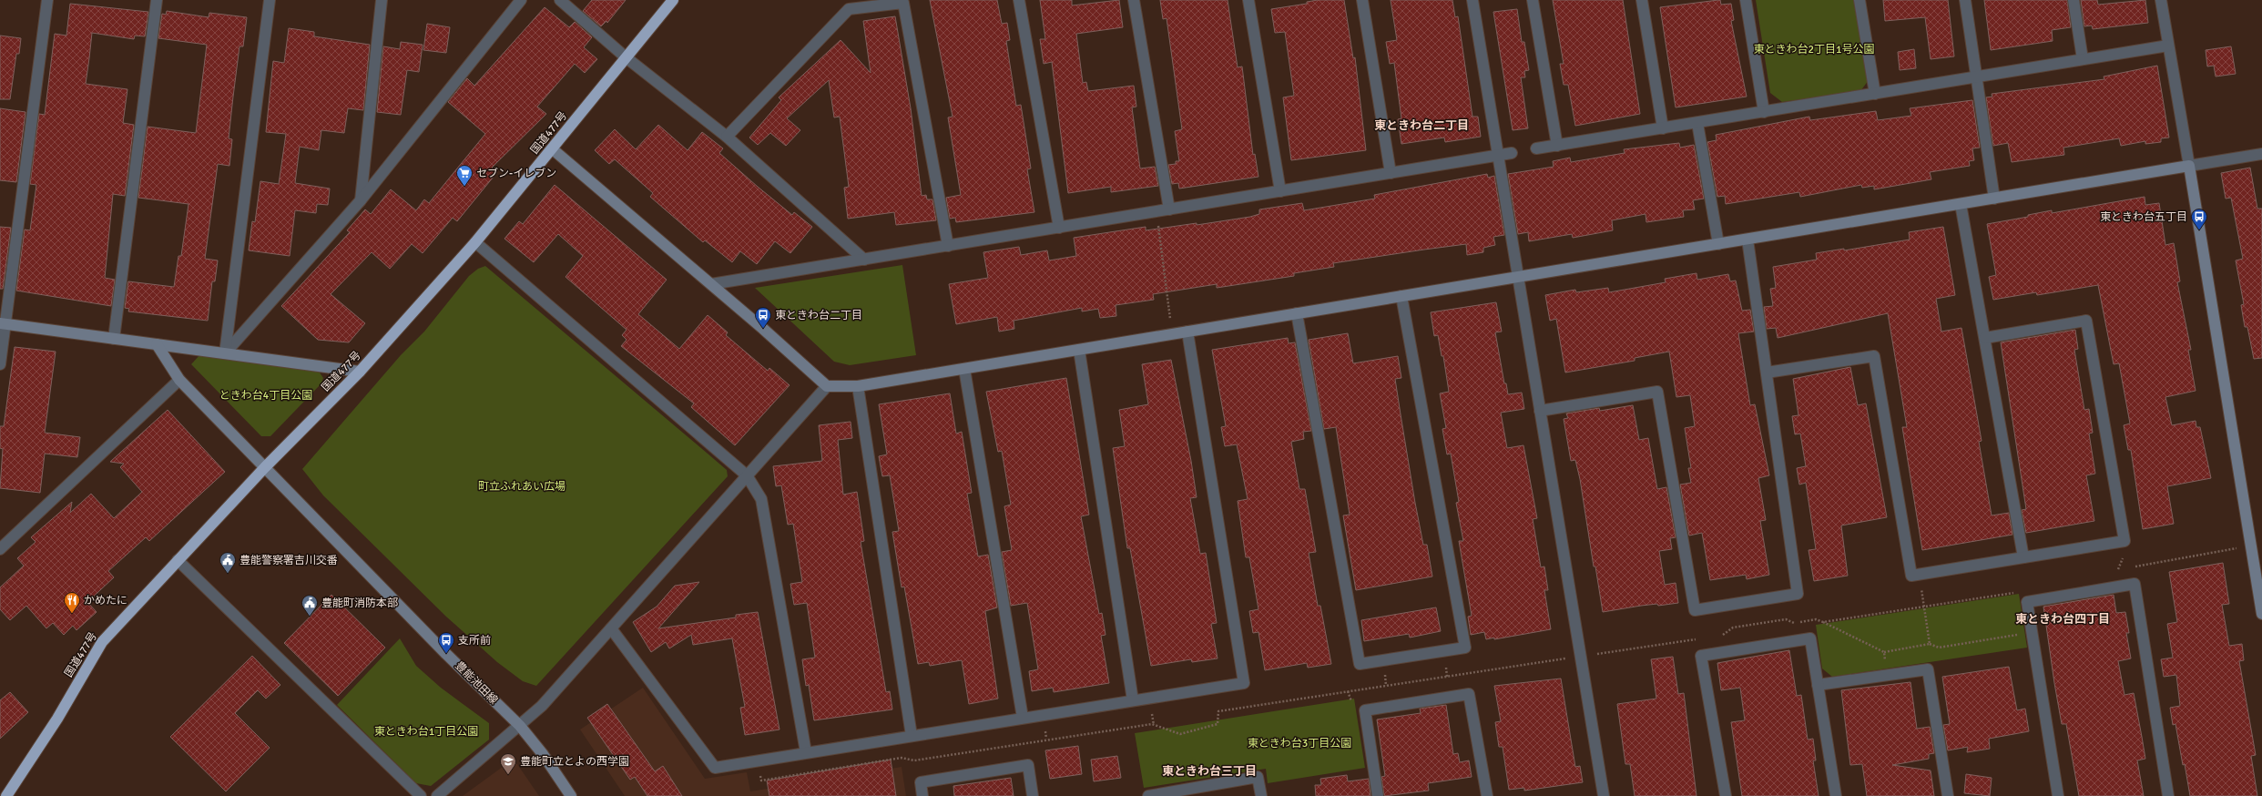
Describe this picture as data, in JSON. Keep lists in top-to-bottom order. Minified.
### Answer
{"streets":{"highway":["国道477号"],"street":["豊能池田線"]},"crossings":[["国道477号","豊能池田線"]],"districts":["東ときわ台二丁目","東ときわ台四丁目","東ときわ台三丁目"],"parks":["東ときわ台2丁目1号公園","ときわ台4丁目公園","町立ふれあい広場","東ときわ台1丁目公園","東ときわ台3丁目公園"],"places":{"supermarket":["セブン-イレブン"],"bus stop":["東ときわ台五丁目","東ときわ台二丁目","支所前"],"public building":["豊能警察署吉川交番","豊能町消防本部"],"restaurant":["かめたに"],"school or university":["豊能町立とよの西学園"]}}
